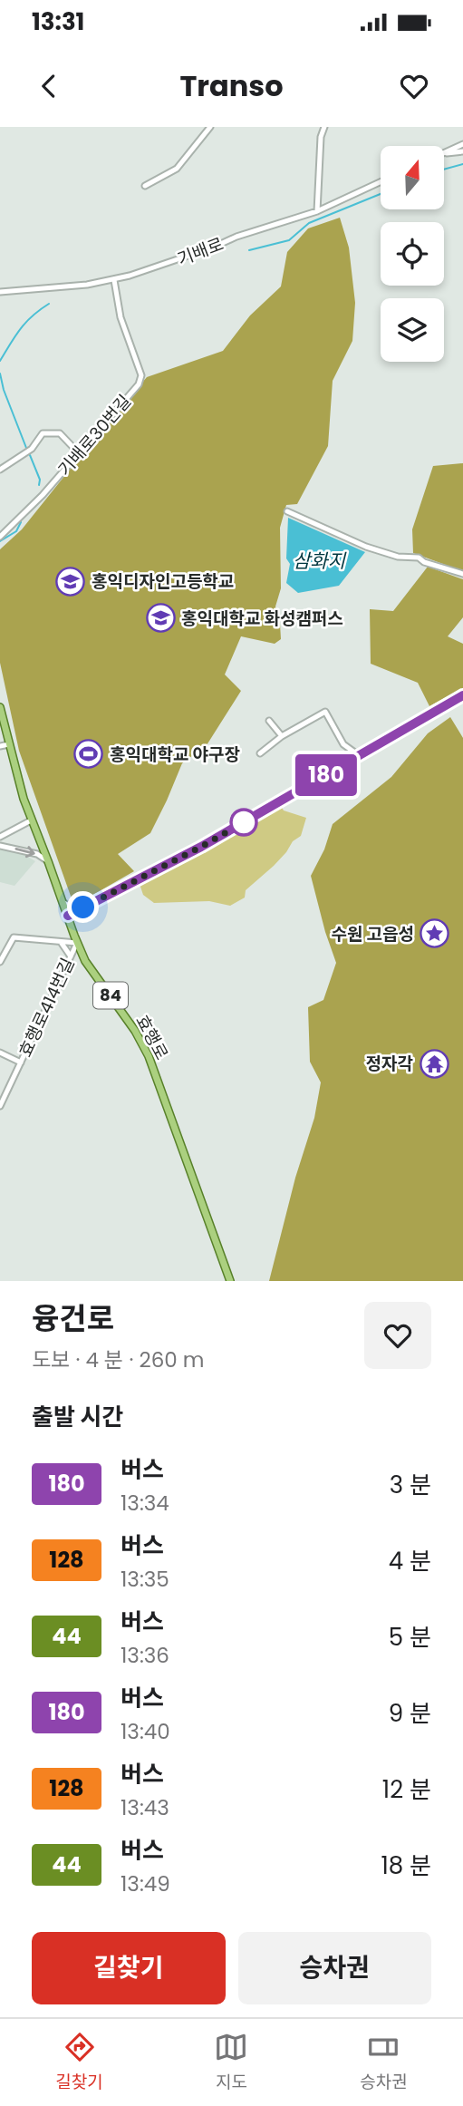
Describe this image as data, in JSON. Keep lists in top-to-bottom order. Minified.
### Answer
{"streets":{"main road":["84","효행로"],"street":["기배로","기배로30번길","효행로414번길"]},"crossings":[["기배로","기배로30번길"],["효행로414번길","효행로"]],"water":["삼화지"],"places":{"school or university":["홍익디자인고등학교","홍익대학교 화성캠퍼스"],"sports":["홍익대학교 야구장"],"place":["수원 고읍성"],"temple":["정자각"]},"lines":["bus line 180"],"north":"top","page":{"status":"13:31","header":"Transo","on_map":"180","heading":[["융건로","도보 · 4 분 · 260 m"],"출발 시간"],"list":[{"mark":"180","name":"버스","note":"13:34","value":"3 분"},{"mark":"128","name":"버스","note":"13:35","value":"4 분"},{"mark":"44","name":"버스","note":"13:36","value":"5 분"},{"mark":"180","name":"버스","note":"13:40","value":"9 분"},{"mark":"128","name":"버스","note":"13:43","value":"12 분"},{"mark":"44","name":"버스","note":"13:49","value":"18 분"}],"buttons":["길찾기","승차권"],"tabs":["길찾기","지도","승차권"]}}
